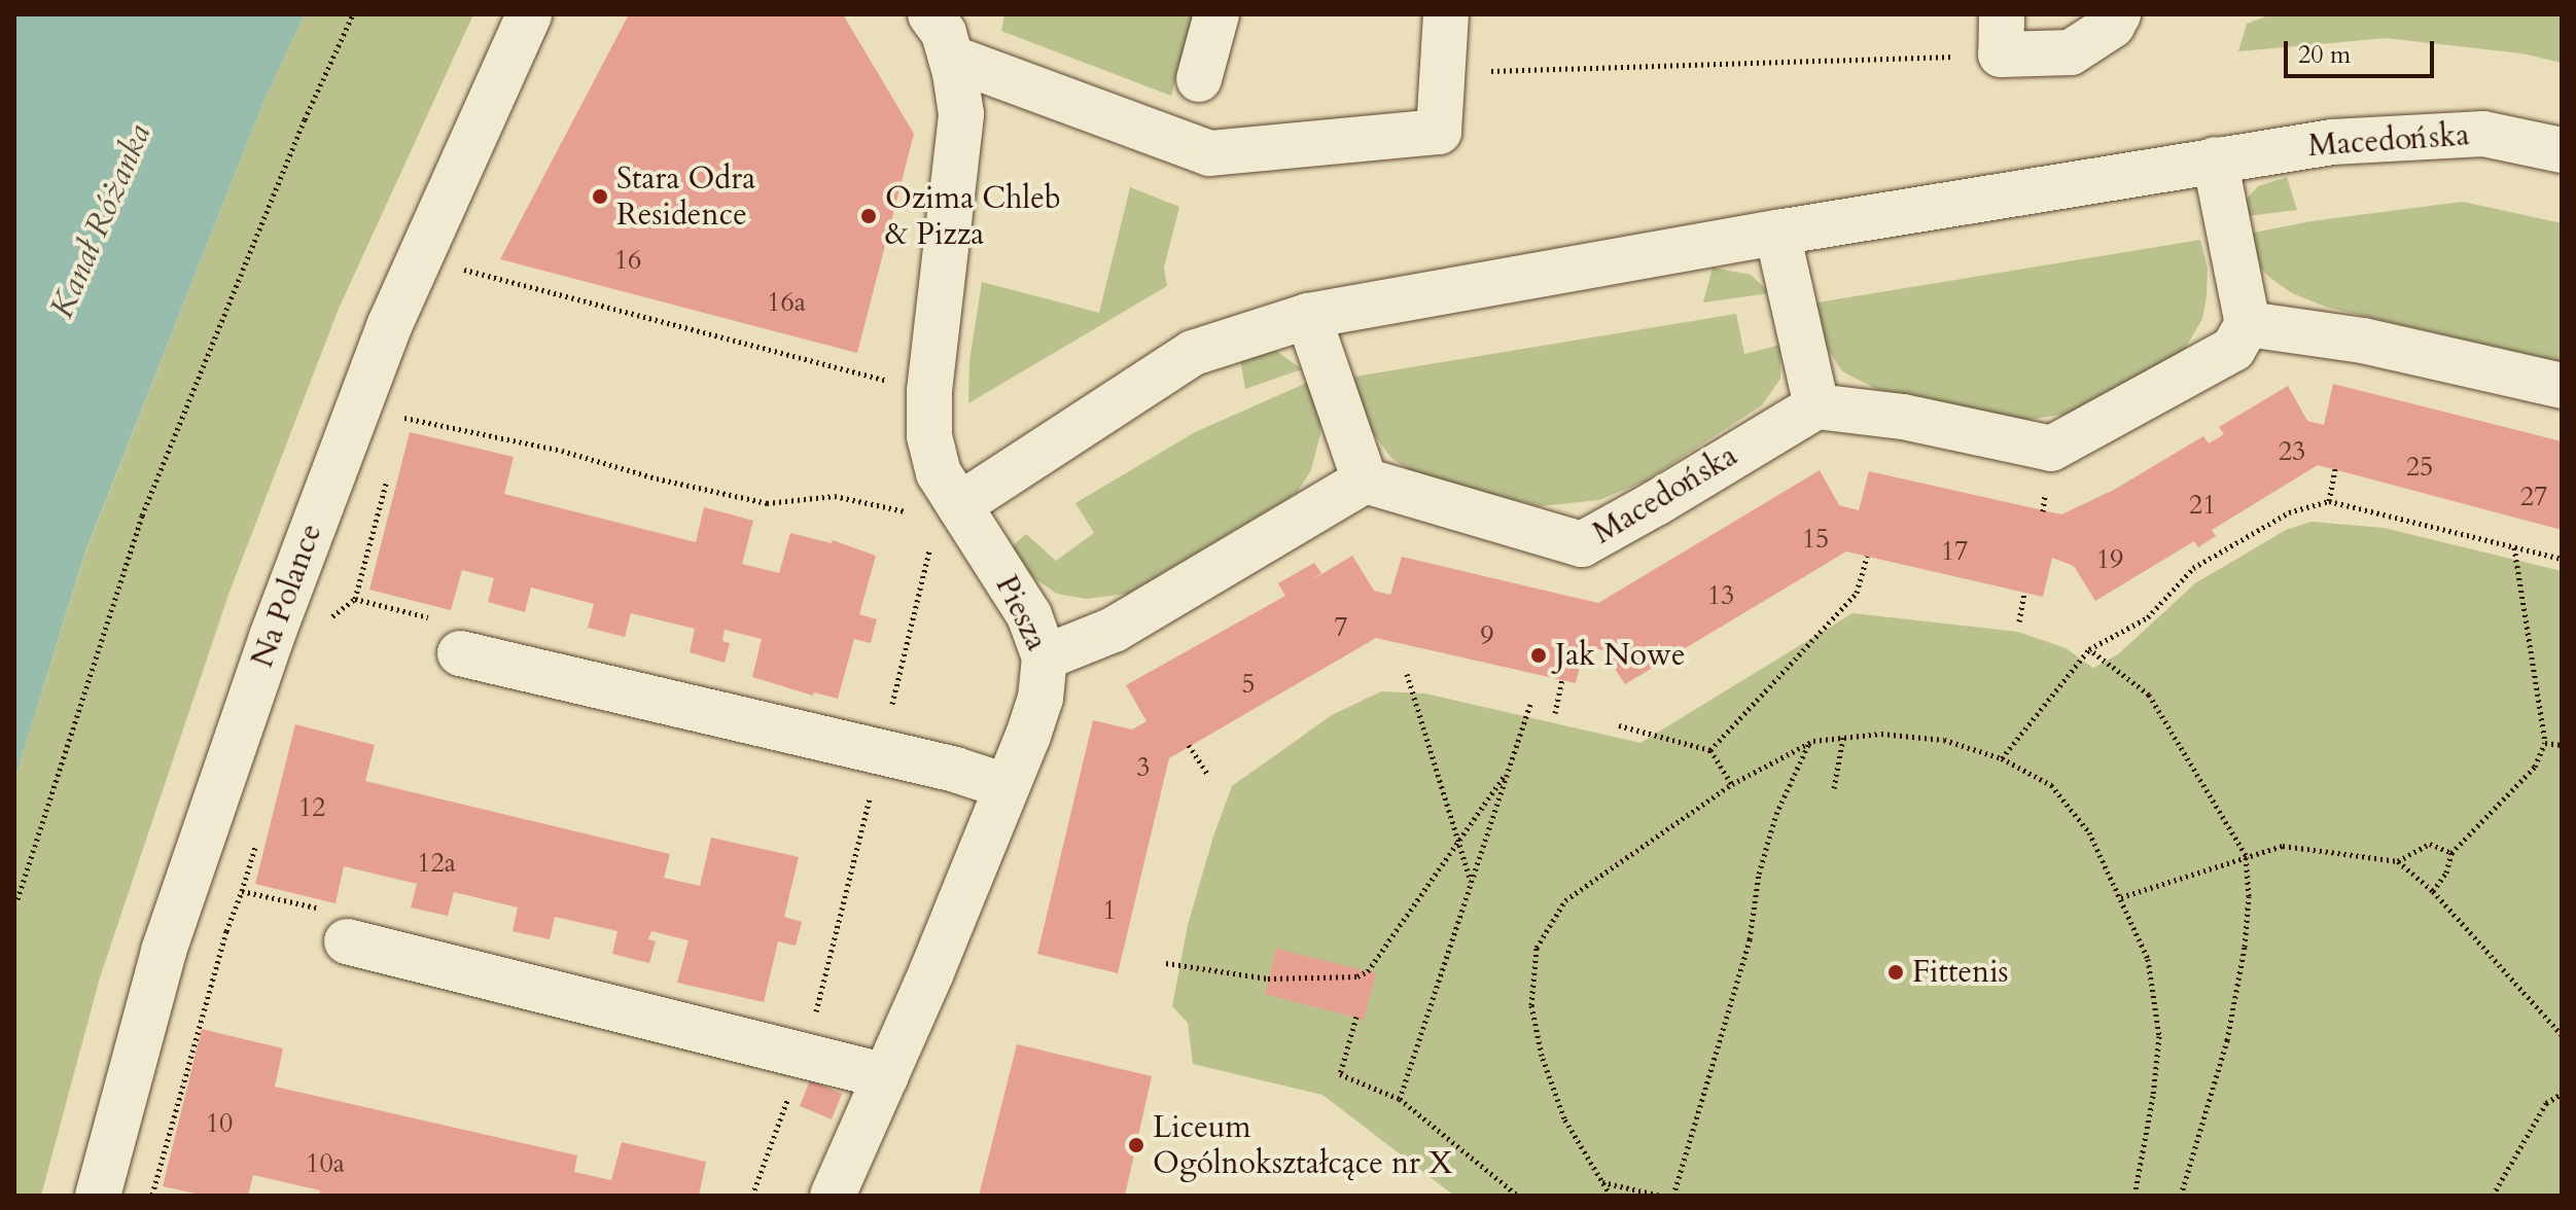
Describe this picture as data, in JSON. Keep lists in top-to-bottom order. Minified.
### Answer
{"streets":{"street":["Macedońska","Na Polance","Piesza"]},"crossings":[["Macedońska","Piesza"]],"water":["Kanał Różanka"],"places":["Stara Odra Residence","Ozima Chleb & Pizza","Jak Nowe","Fittenis","Liceum Ogólnokształcące nr X"],"house_numbers":["16","16a","23","25","27","21","15","17","19","13","7","9","5","3","12","12a","1","10","10a"],"scale_bar":"20 m"}
